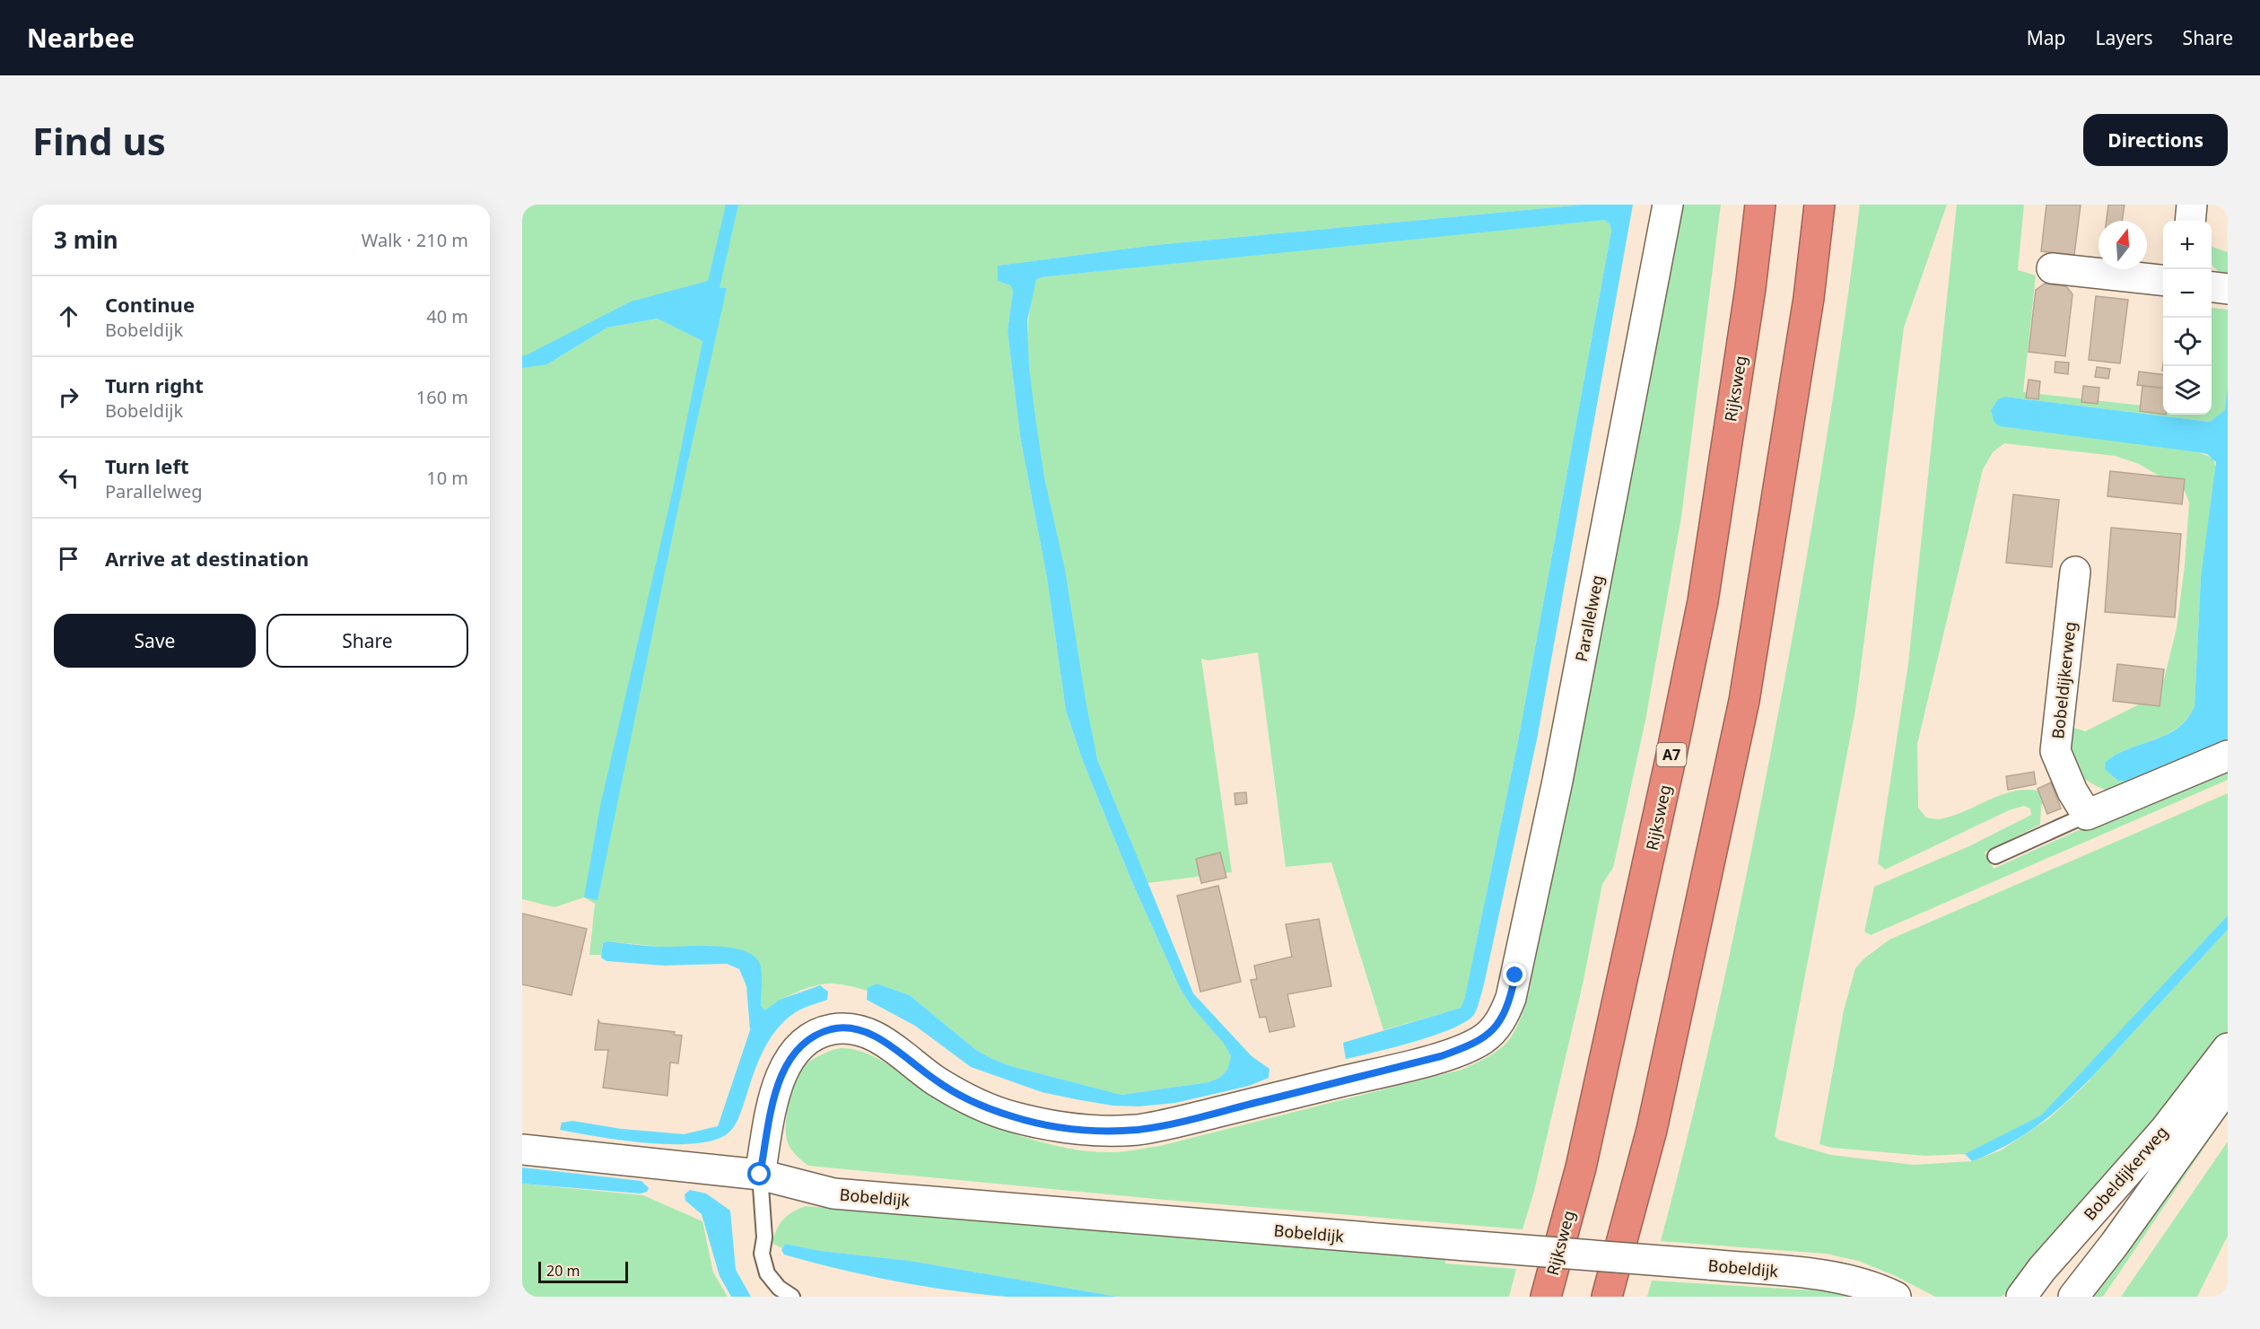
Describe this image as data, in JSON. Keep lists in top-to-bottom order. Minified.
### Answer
{"streets":{"highway":["Rijksweg","A7"],"street":["Parallelweg","Bobeldijkerweg","Bobeldijk"]},"crossings":[["Parallelweg","Bobeldijk"]],"scale_bar":"20 m","north":"top","page":{"header":"Nearbee","nav":["Map","Layers","Share"],"buttons":["Directions",["Save","Share"]],"title":"Find us","heading":["3 min","Walk · 210 m"],"map_buttons":["+","−"],"list":[["Continue","Bobeldijk","40 m"],["Turn right","Bobeldijk","160 m"],["Turn left","Parallelweg","10 m"],"Arrive at destination"],"scale":"20 m"}}
